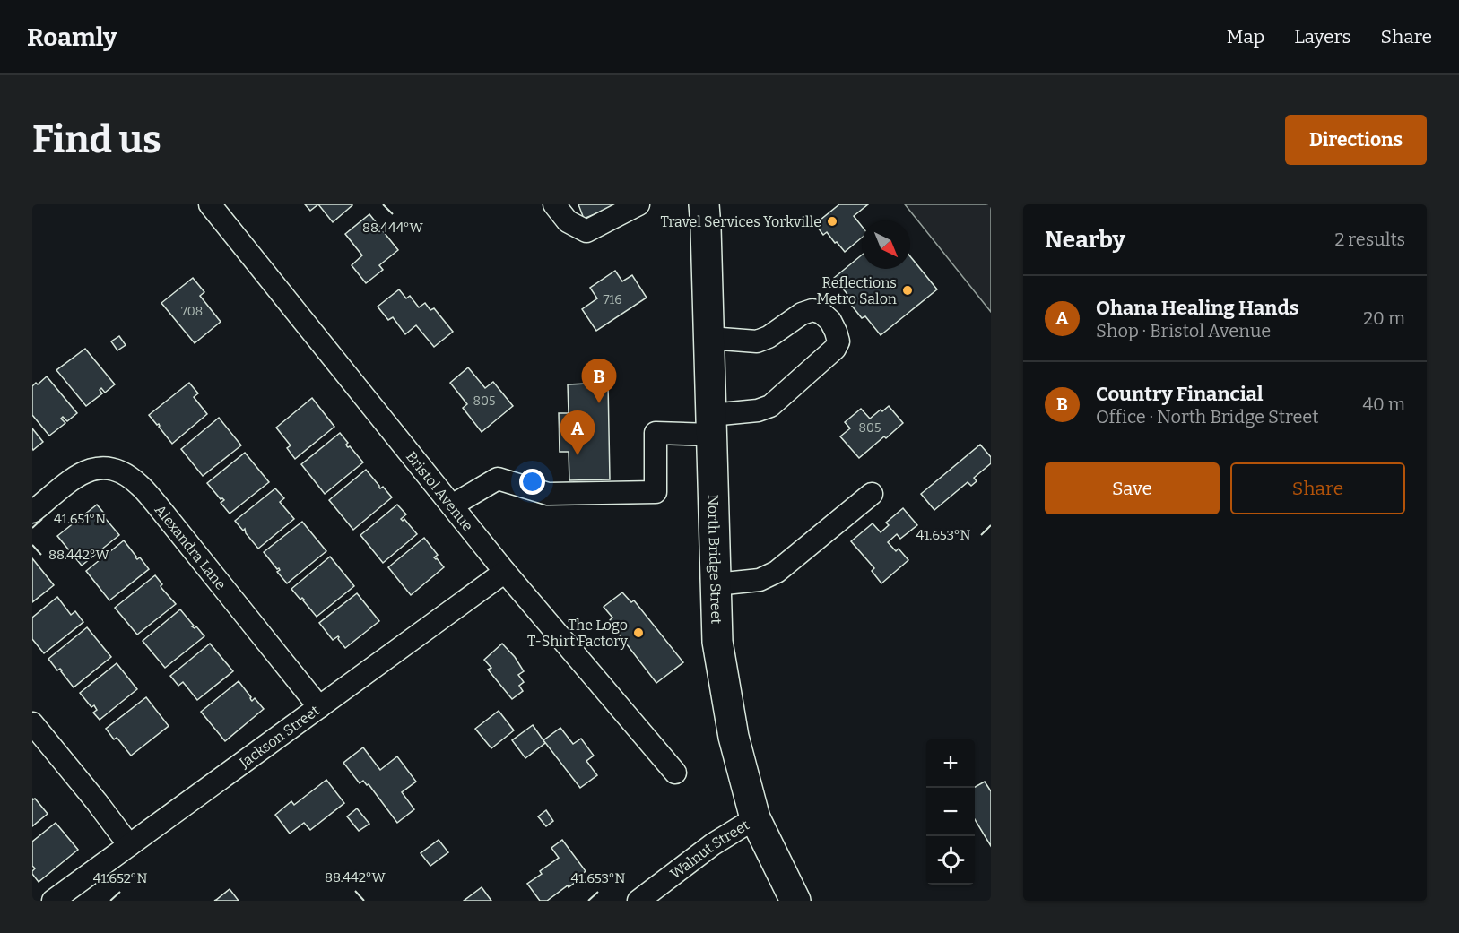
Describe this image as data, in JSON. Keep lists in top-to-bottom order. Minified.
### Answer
{"streets":{"highway":["North Bridge Street"],"street":["Bristol Avenue","Alexandra Lane","Jackson Street","Walnut Street"]},"crossings":[["Bristol Avenue","Jackson Street"],["Alexandra Lane","Jackson Street"],["North Bridge Street","Walnut Street"]],"places":["Travel Services Yorkville","Reflections Metro Salon","The Logo T-Shirt Factory"],"house_numbers":["716","708","805","805"],"north":"bottom right","page":{"header":"Roamly","nav":["Map","Layers","Share"],"buttons":["Directions",["Save","Share"]],"title":"Find us","heading":["Nearby","2 results"],"list":[{"mark":"A","name":"Ohana Healing Hands","note":"Shop · Bristol Avenue","value":"20 m"},{"mark":"B","name":"Country Financial","note":"Office · North Bridge Street","value":"40 m"}],"pins":["B","A"],"map_buttons":["+","−"]},"coordinates":["88.444°W","41.651°N","41.653°N","88.442°W","41.652°N"]}
